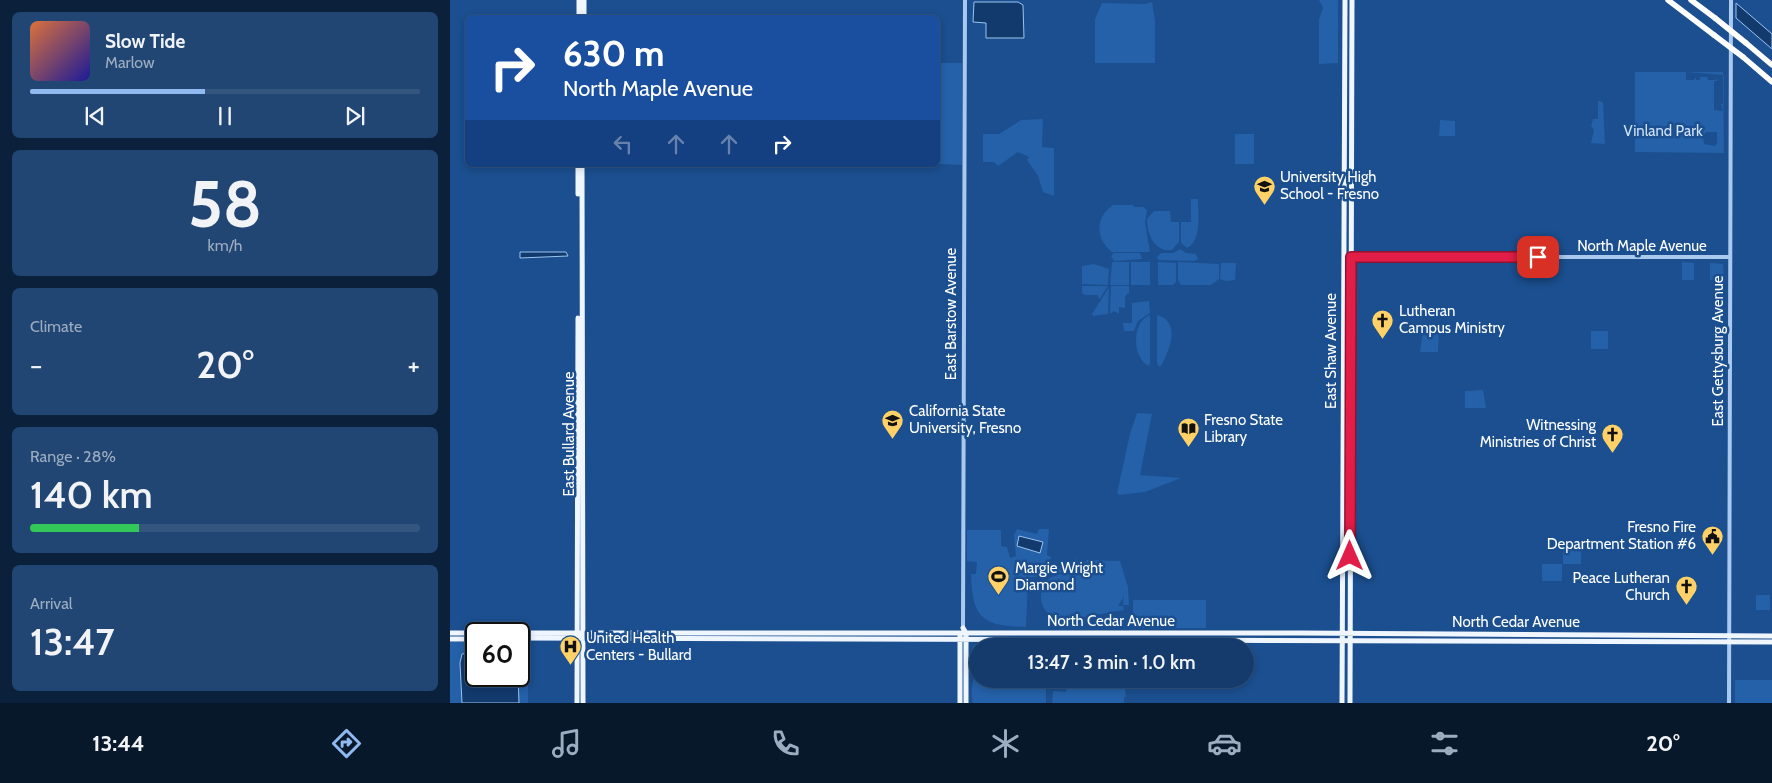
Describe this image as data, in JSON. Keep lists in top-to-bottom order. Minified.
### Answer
{"streets":{"main road":["East Barstow Avenue","East Shaw Avenue","East Bullard Avenue","North Cedar Avenue"],"street":["North Maple Avenue","East Gettysburg Avenue"]},"crossings":[["North Maple Avenue","East Shaw Avenue"],["North Maple Avenue","East Gettysburg Avenue"],["East Barstow Avenue","North Cedar Avenue"],["East Shaw Avenue","North Cedar Avenue"],["East Gettysburg Avenue","North Cedar Avenue"],["East Bullard Avenue","North Cedar Avenue"]],"parks":["Vinland Park"],"places":{"school or university":["University High School - Fresno","California State University, Fresno"],"church":["Lutheran Campus Ministry","Witnessing Ministries of Christ","Peace Lutheran Church"],"library":["Fresno State Library"],"public building":["Fresno Fire Department Station #6"],"sports":["Margie Wright Diamond"],"hospital":["United Health Centers - Bullard"]},"page":{"turn":["630 m","North Maple Avenue"],"song":["Slow Tide","Marlow"],"tile":[["58","km/h"],"Climate",["Range · 28%","140 km"],["Arrival","13:47"]],"heat":["−","20°","+"],"limit":"60","trip":"13:47 · 3 min · 1.0 km","tabs":["13:44","20°"]}}
